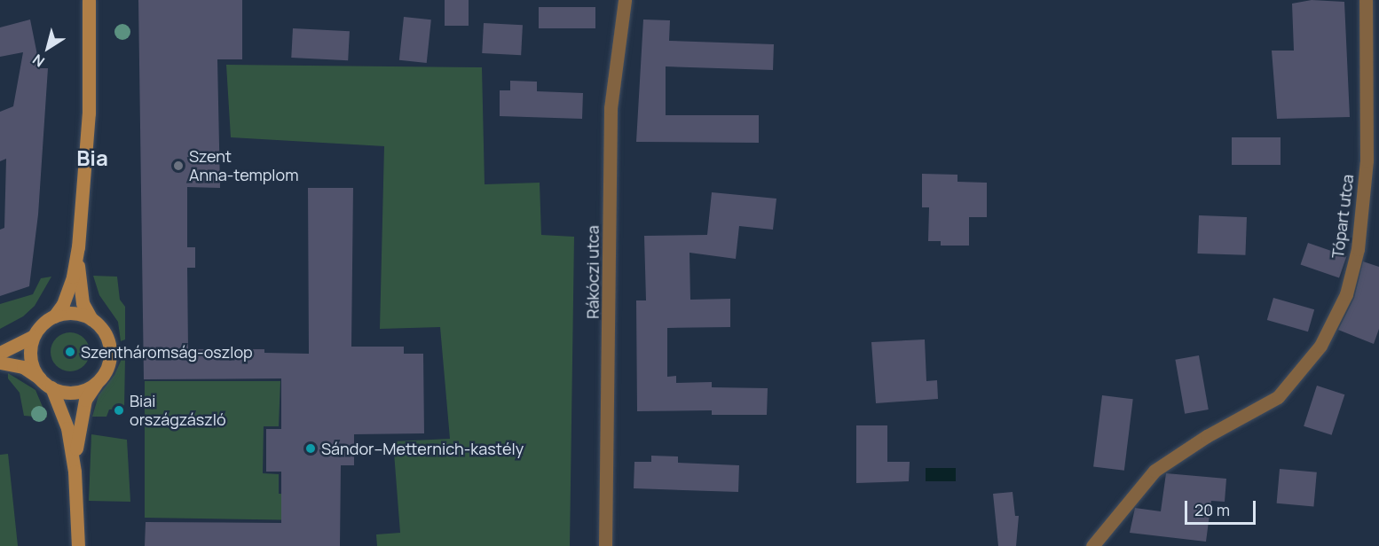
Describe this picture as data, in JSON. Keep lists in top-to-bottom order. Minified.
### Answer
{"streets":{"street":["Tópart utca","Rákóczi utca"]},"districts":["Bia"],"places":["Szent Anna-templom","Szentháromság-oszlop","Biai országzászló","Sándor–Metternich-kastély"],"scale_bar":"20 m","north":"bottom left"}
